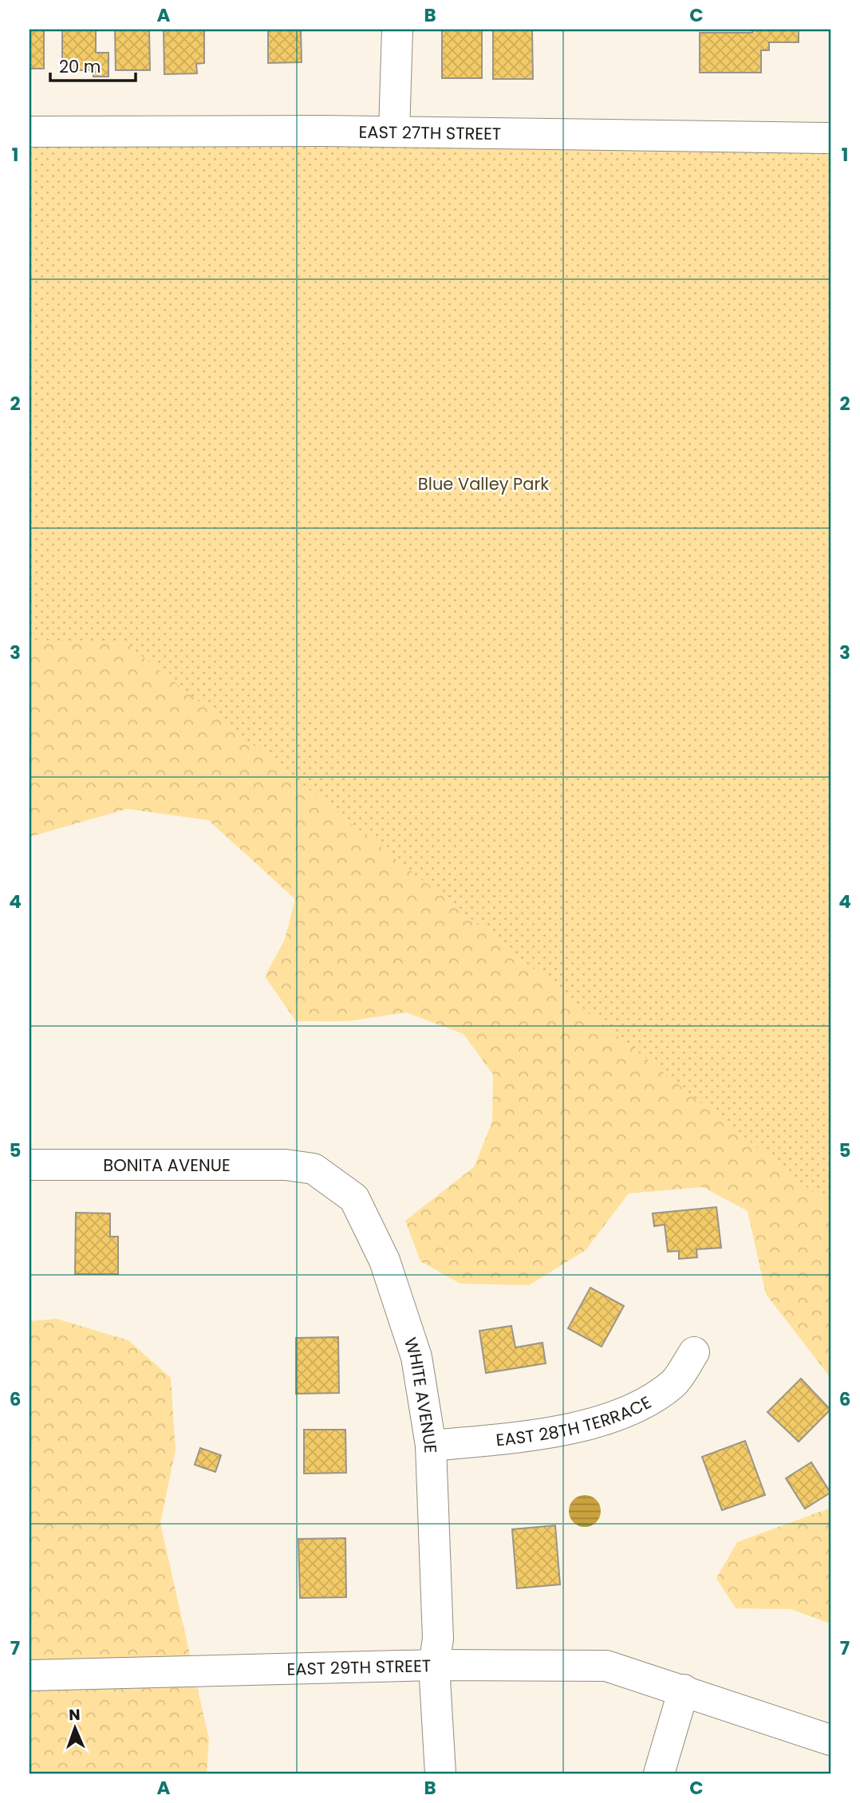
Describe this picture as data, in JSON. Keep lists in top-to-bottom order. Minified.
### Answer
{"streets":{"street":["EAST 27TH STREET","BONITA AVENUE","WHITE AVENUE","EAST 28TH TERRACE","EAST 29TH STREET"]},"crossings":[["BONITA AVENUE","WHITE AVENUE"],["WHITE AVENUE","EAST 28TH TERRACE"],["WHITE AVENUE","EAST 29TH STREET"]],"parks":["Blue Valley Park"],"scale_bar":"20 m","north":"top","grid":{"columns":["A","B","C"],"rows":["1","2","3","4","5","6","7"]}}
